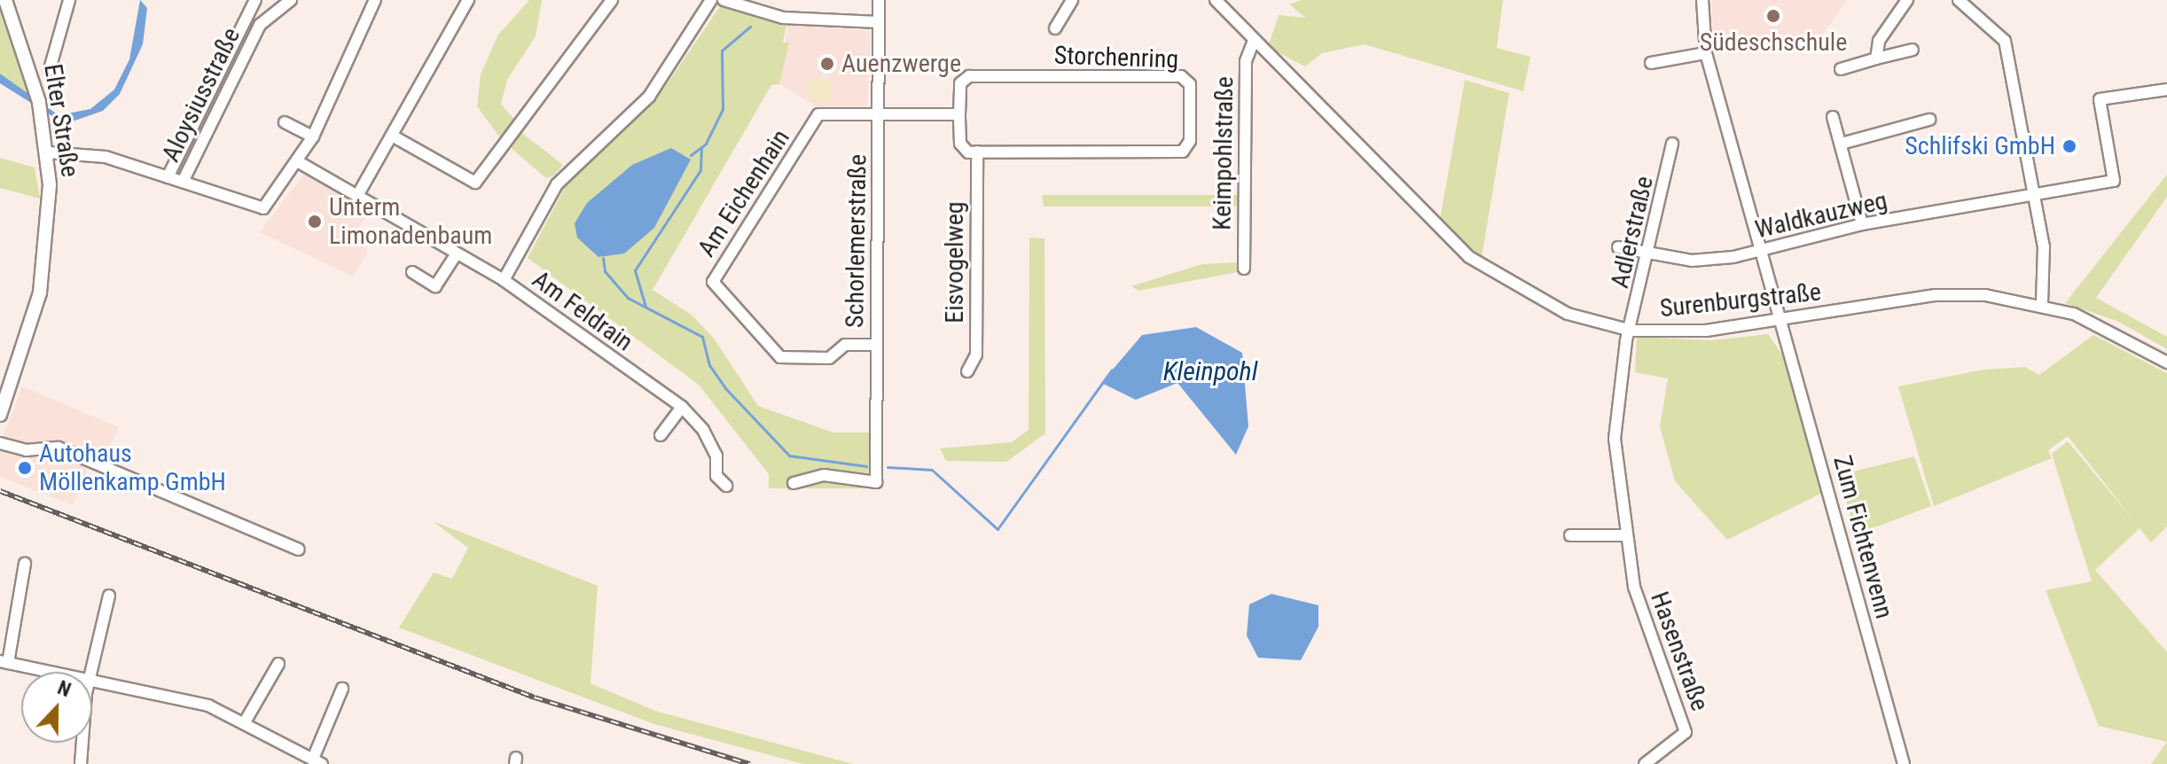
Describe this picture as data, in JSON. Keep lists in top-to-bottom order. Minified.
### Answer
{"streets":{"main road":["Elter Straße"],"street":["Storchenring","Aloysiusstraße","Keimpohlstraße","Am Eichenhain","Waldkauzweg","Adlerstraße","Schorlemerstraße","Eisvogelweg","Surenburgstraße","Am Feldrain","Zum Fichtenvenn","Hasenstraße"]},"crossings":[["Storchenring","Eisvogelweg"],["Keimpohlstraße","Surenburgstraße"],["Am Eichenhain","Schorlemerstraße"],["Waldkauzweg","Adlerstraße"],["Waldkauzweg","Zum Fichtenvenn"],["Adlerstraße","Surenburgstraße"],["Adlerstraße","Hasenstraße"],["Surenburgstraße","Zum Fichtenvenn"],["Surenburgstraße","Hasenstraße"]],"water":["Kleinpohl"],"places":["Südeschschule","Auenzwerge","Schlifski GmbH","Unterm Limonadenbaum","Autohaus Möllenkamp GmbH"],"north":"top"}
